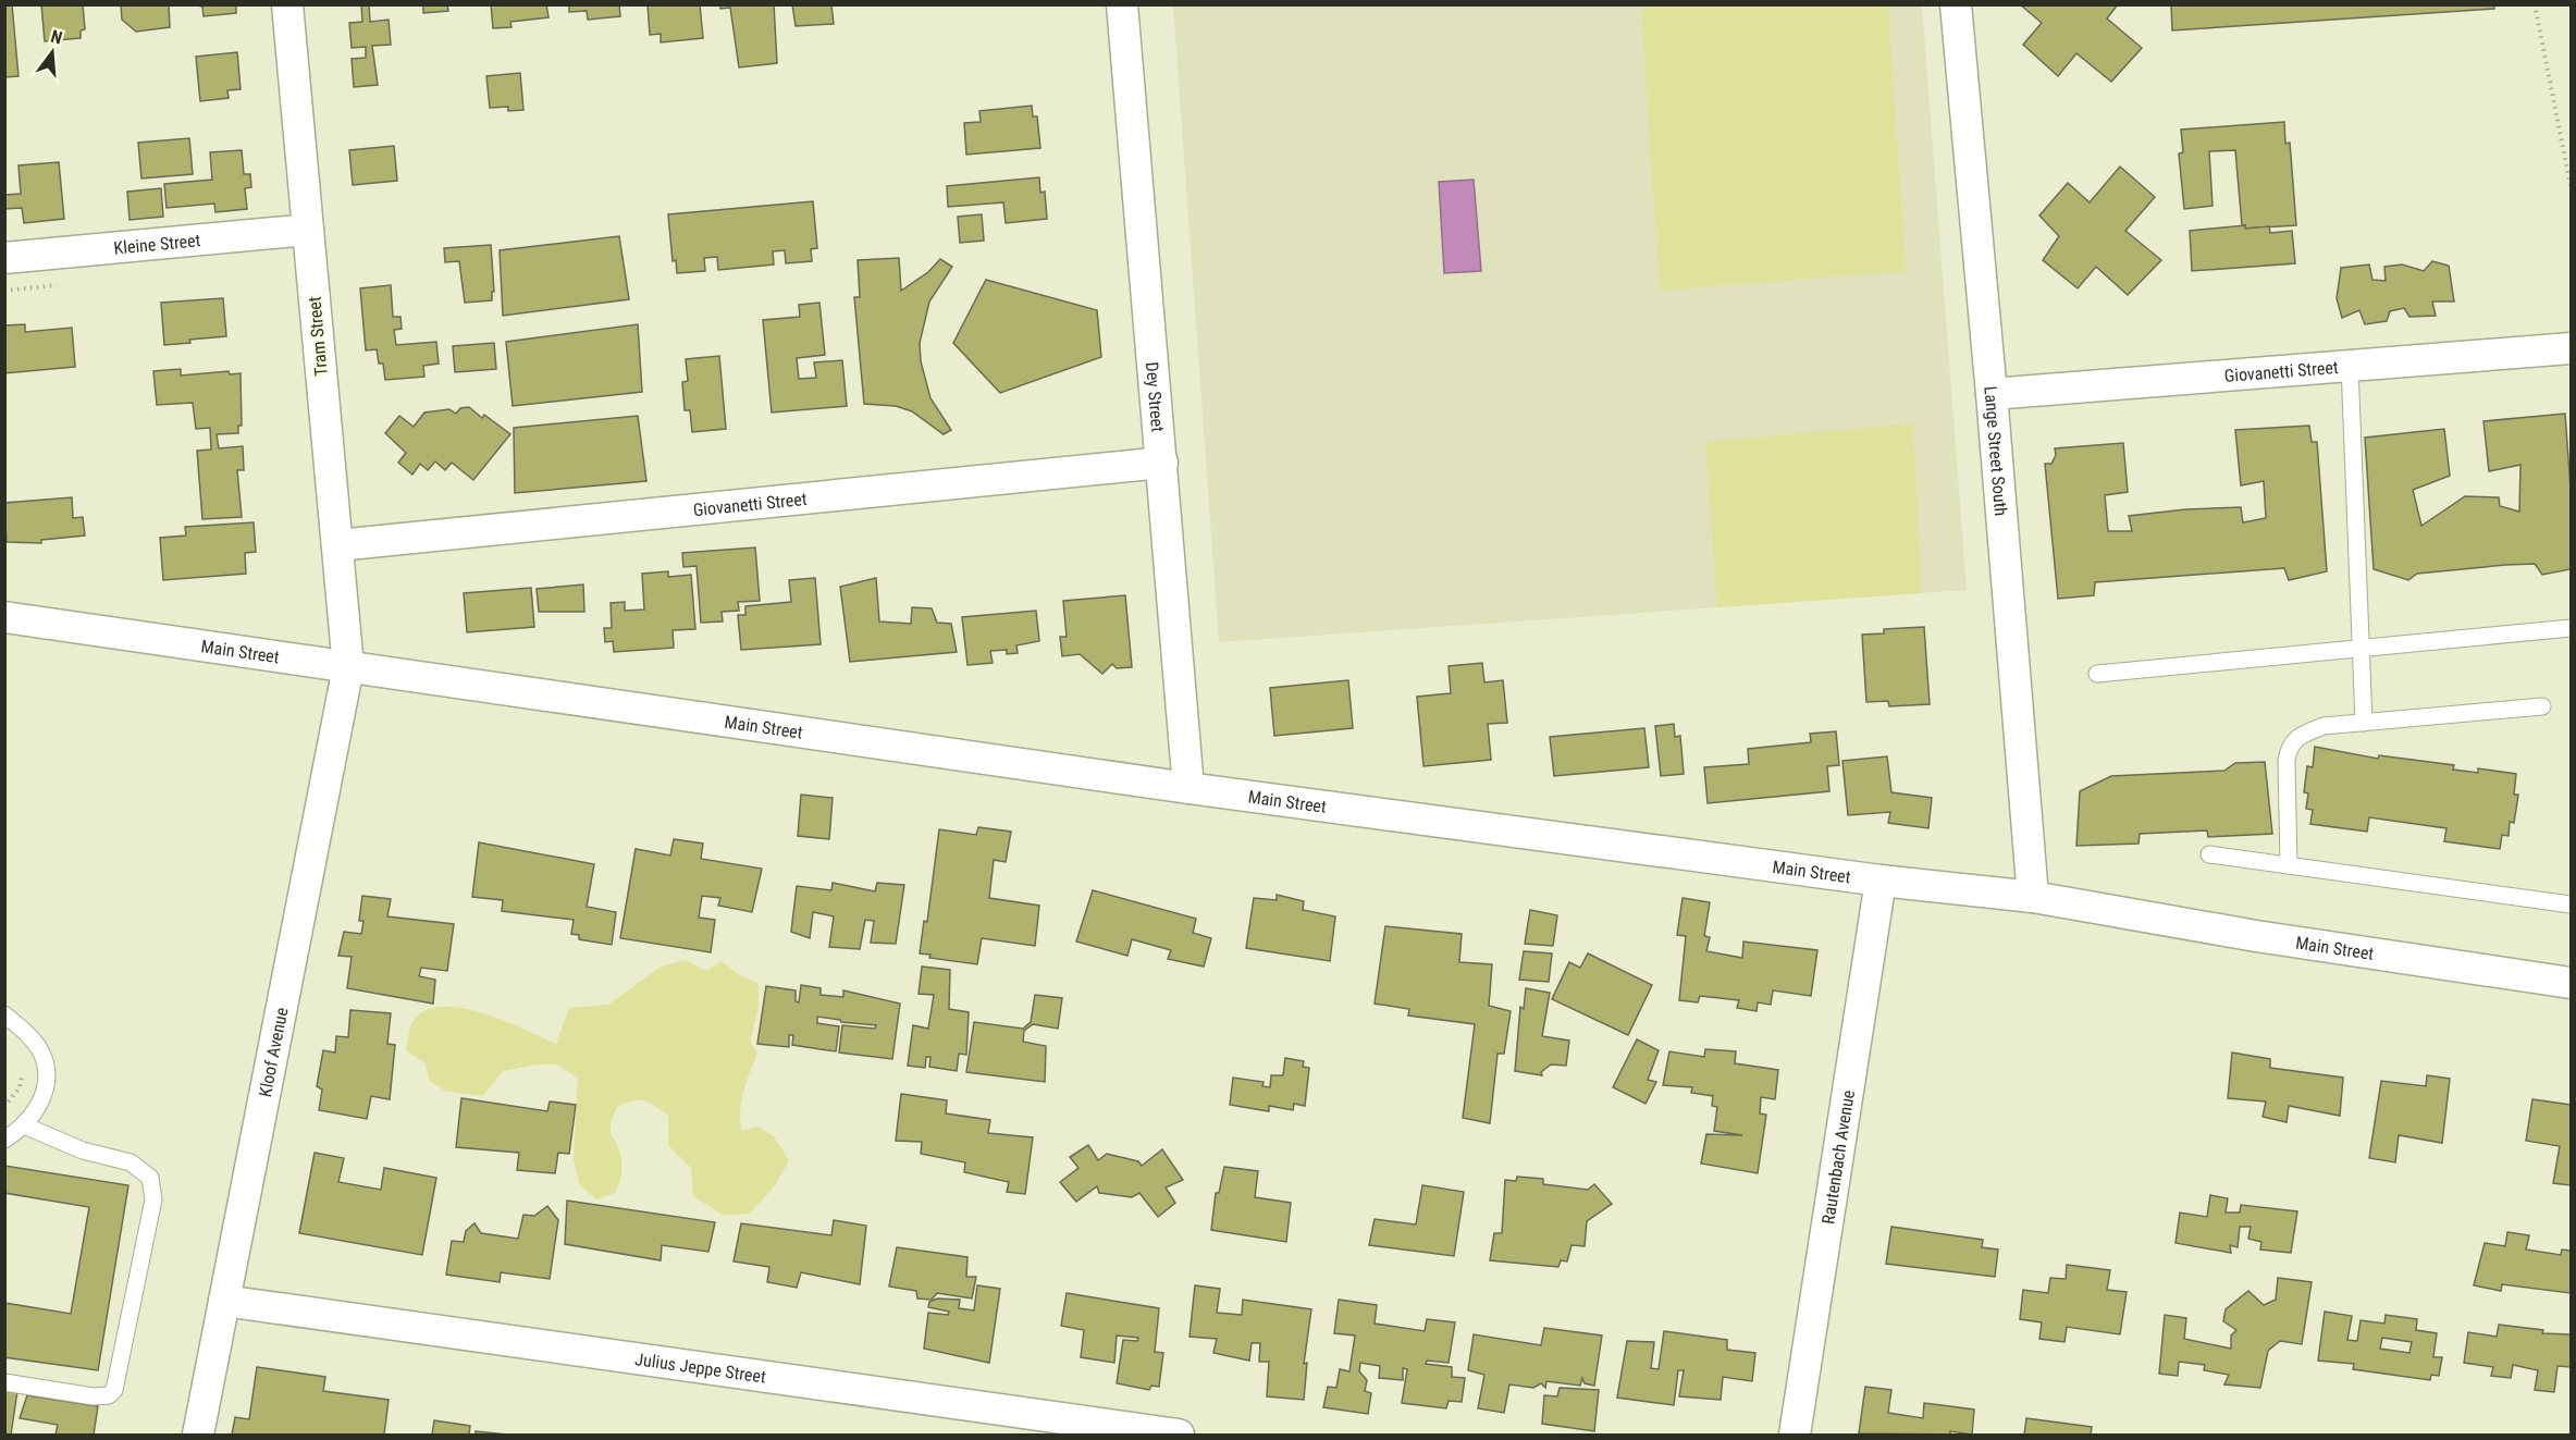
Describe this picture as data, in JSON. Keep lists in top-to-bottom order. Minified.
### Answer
{"streets":{"street":["Kleine Street","Tram Street","Giovanetti Street","Dey Street","Lange Street South","Main Street","Kloof Avenue","Rautenbach Avenue","Julius Jeppe Street"]},"crossings":[["Kleine Street","Tram Street"],["Tram Street","Giovanetti Street"],["Tram Street","Main Street"],["Tram Street","Kloof Avenue"],["Giovanetti Street","Dey Street"],["Giovanetti Street","Lange Street South"],["Dey Street","Main Street"],["Lange Street South","Main Street"],["Main Street","Kloof Avenue"],["Main Street","Rautenbach Avenue"],["Kloof Avenue","Julius Jeppe Street"]],"north":"top"}
